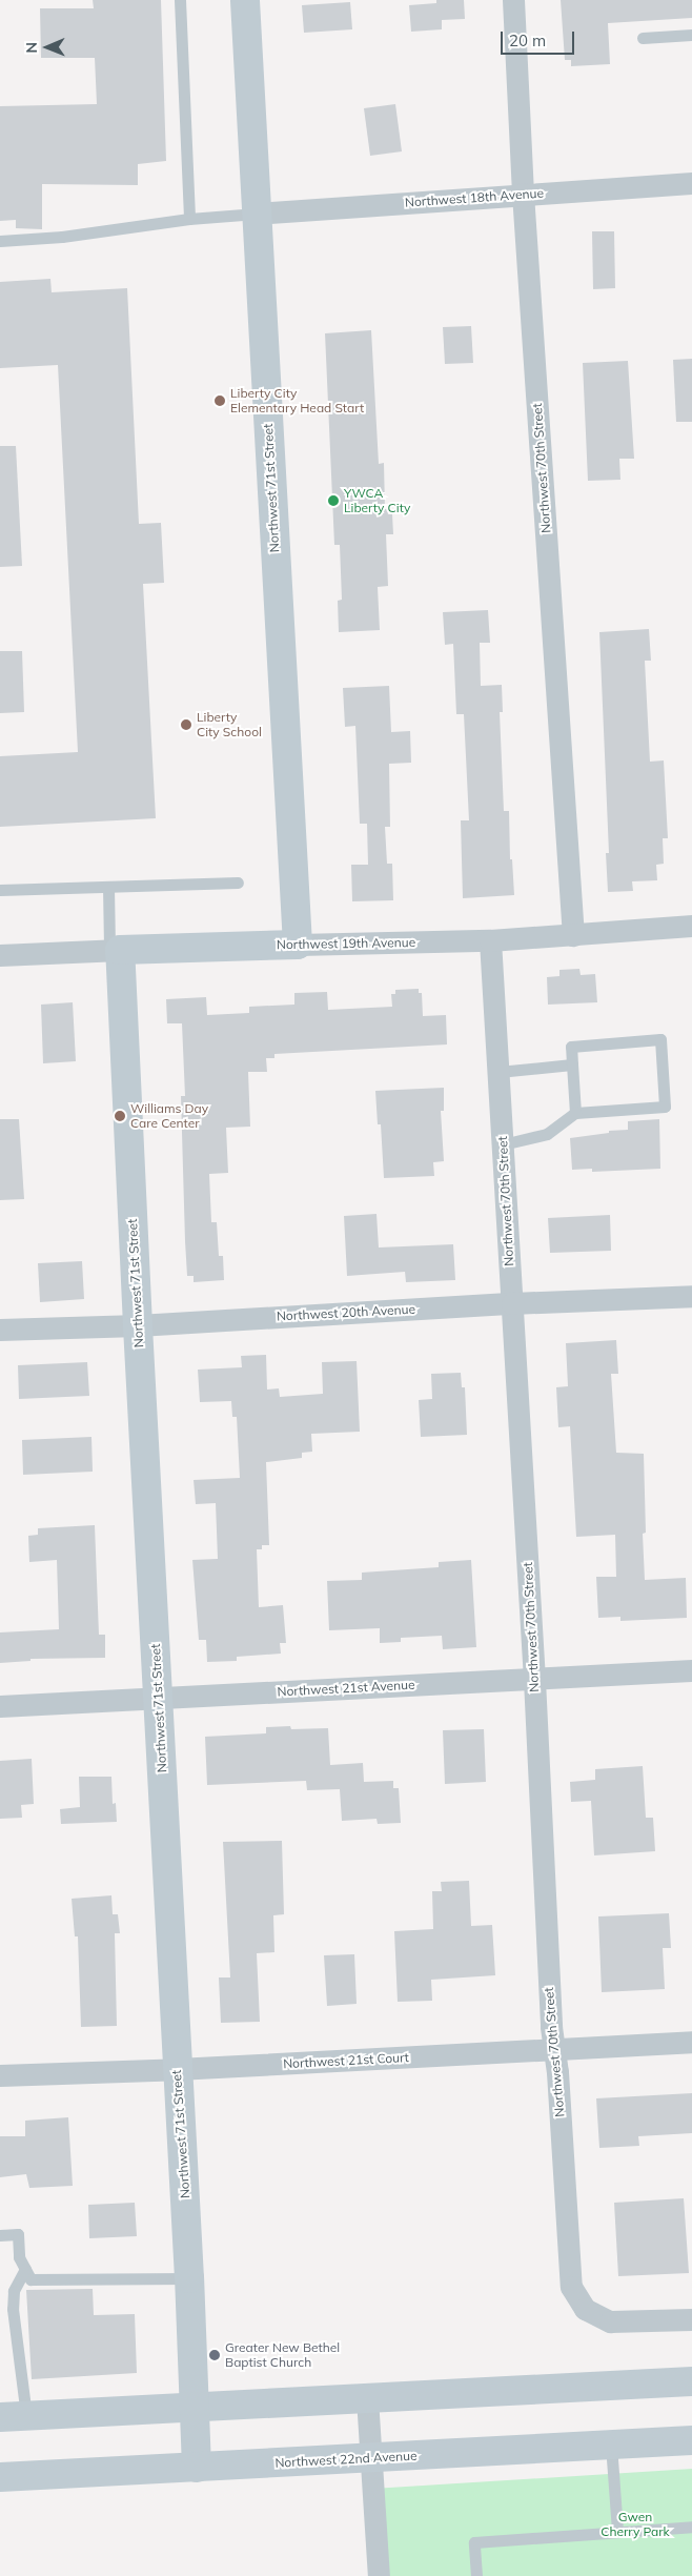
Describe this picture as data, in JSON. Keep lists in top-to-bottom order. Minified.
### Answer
{"streets":{"street":["Northwest 18th Avenue","Northwest 70th Street","Northwest 71st Street","Northwest 19th Avenue","Northwest 20th Avenue","Northwest 21st Avenue","Northwest 21st Court","Northwest 22nd Avenue"]},"crossings":[["Northwest 18th Avenue","Northwest 70th Street"],["Northwest 18th Avenue","Northwest 71st Street"],["Northwest 70th Street","Northwest 19th Avenue"],["Northwest 70th Street","Northwest 20th Avenue"],["Northwest 70th Street","Northwest 21st Avenue"],["Northwest 70th Street","Northwest 21st Court"],["Northwest 71st Street","Northwest 19th Avenue"],["Northwest 71st Street","Northwest 20th Avenue"],["Northwest 71st Street","Northwest 21st Avenue"],["Northwest 71st Street","Northwest 21st Court"],["Northwest 71st Street","Northwest 22nd Avenue"]],"parks":["Gwen Cherry Park"],"places":["Liberty City Elementary Head Start","YWCA Liberty City","Liberty City School","Williams Day Care Center","Greater New Bethel Baptist Church"],"scale_bar":"20 m","north":"left"}
